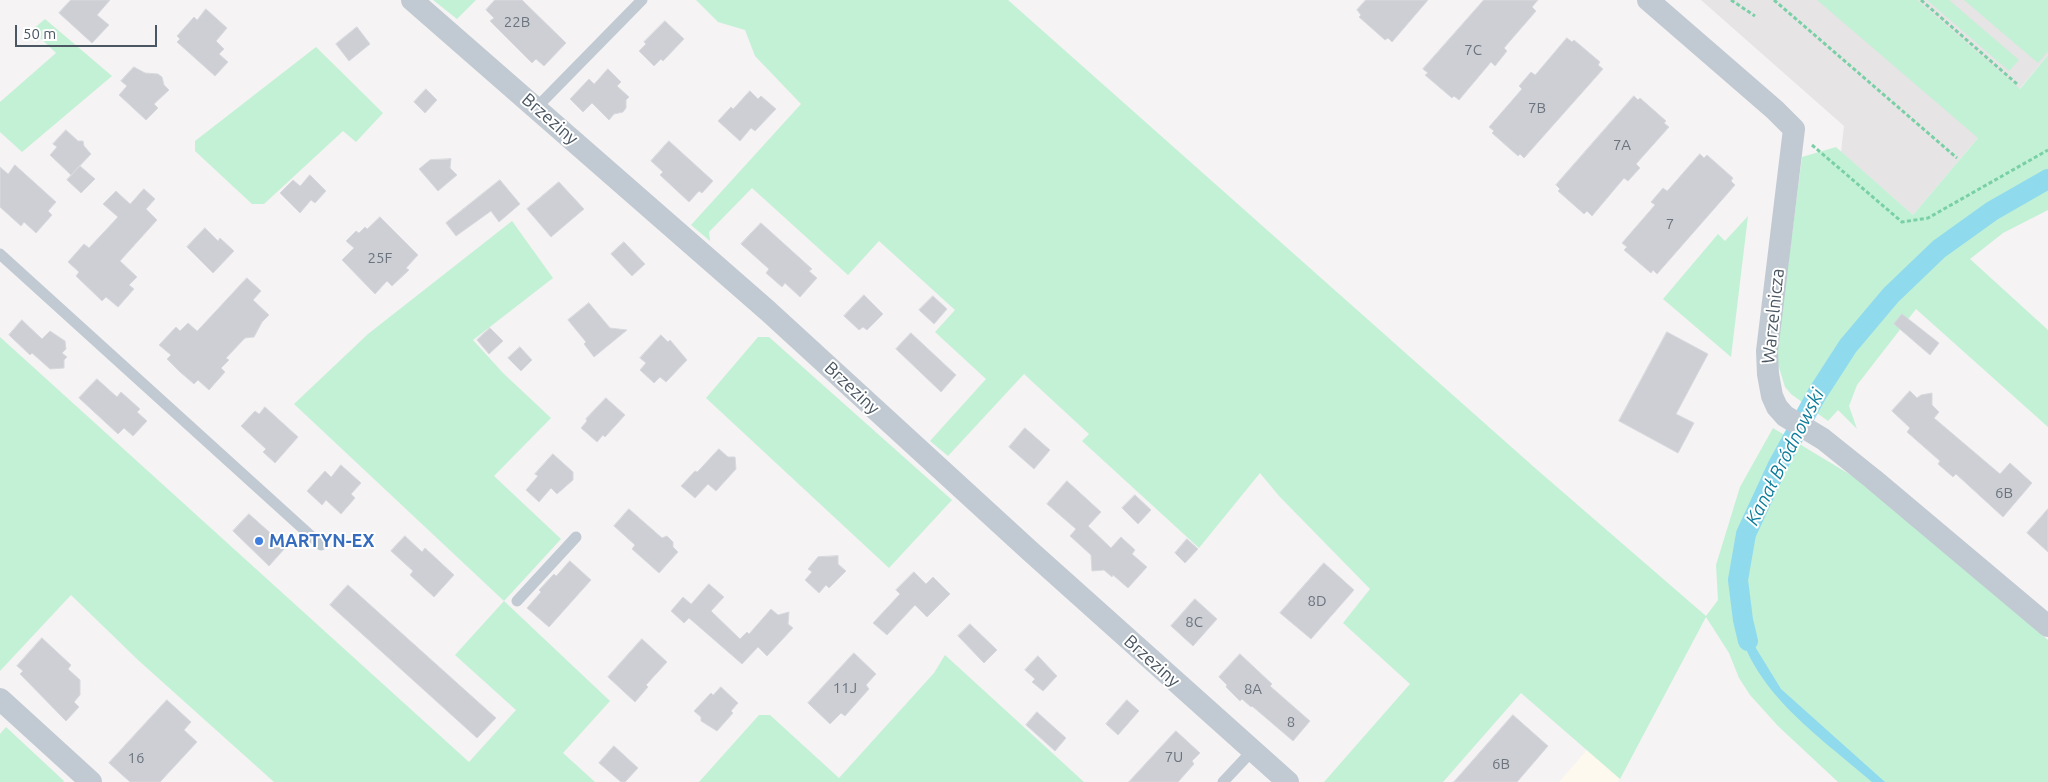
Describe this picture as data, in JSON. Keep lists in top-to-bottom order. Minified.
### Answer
{"streets":{"street":["Brzeziny","Warzelnicza"]},"water":["Kanał Bródnowski"],"places":["MARTYN-EX"],"house_numbers":["22B","7C","7B","7A","7","25F","6B","8D","8C","11J","8A","8","7U","16","6B"],"scale_bar":"50 m"}
